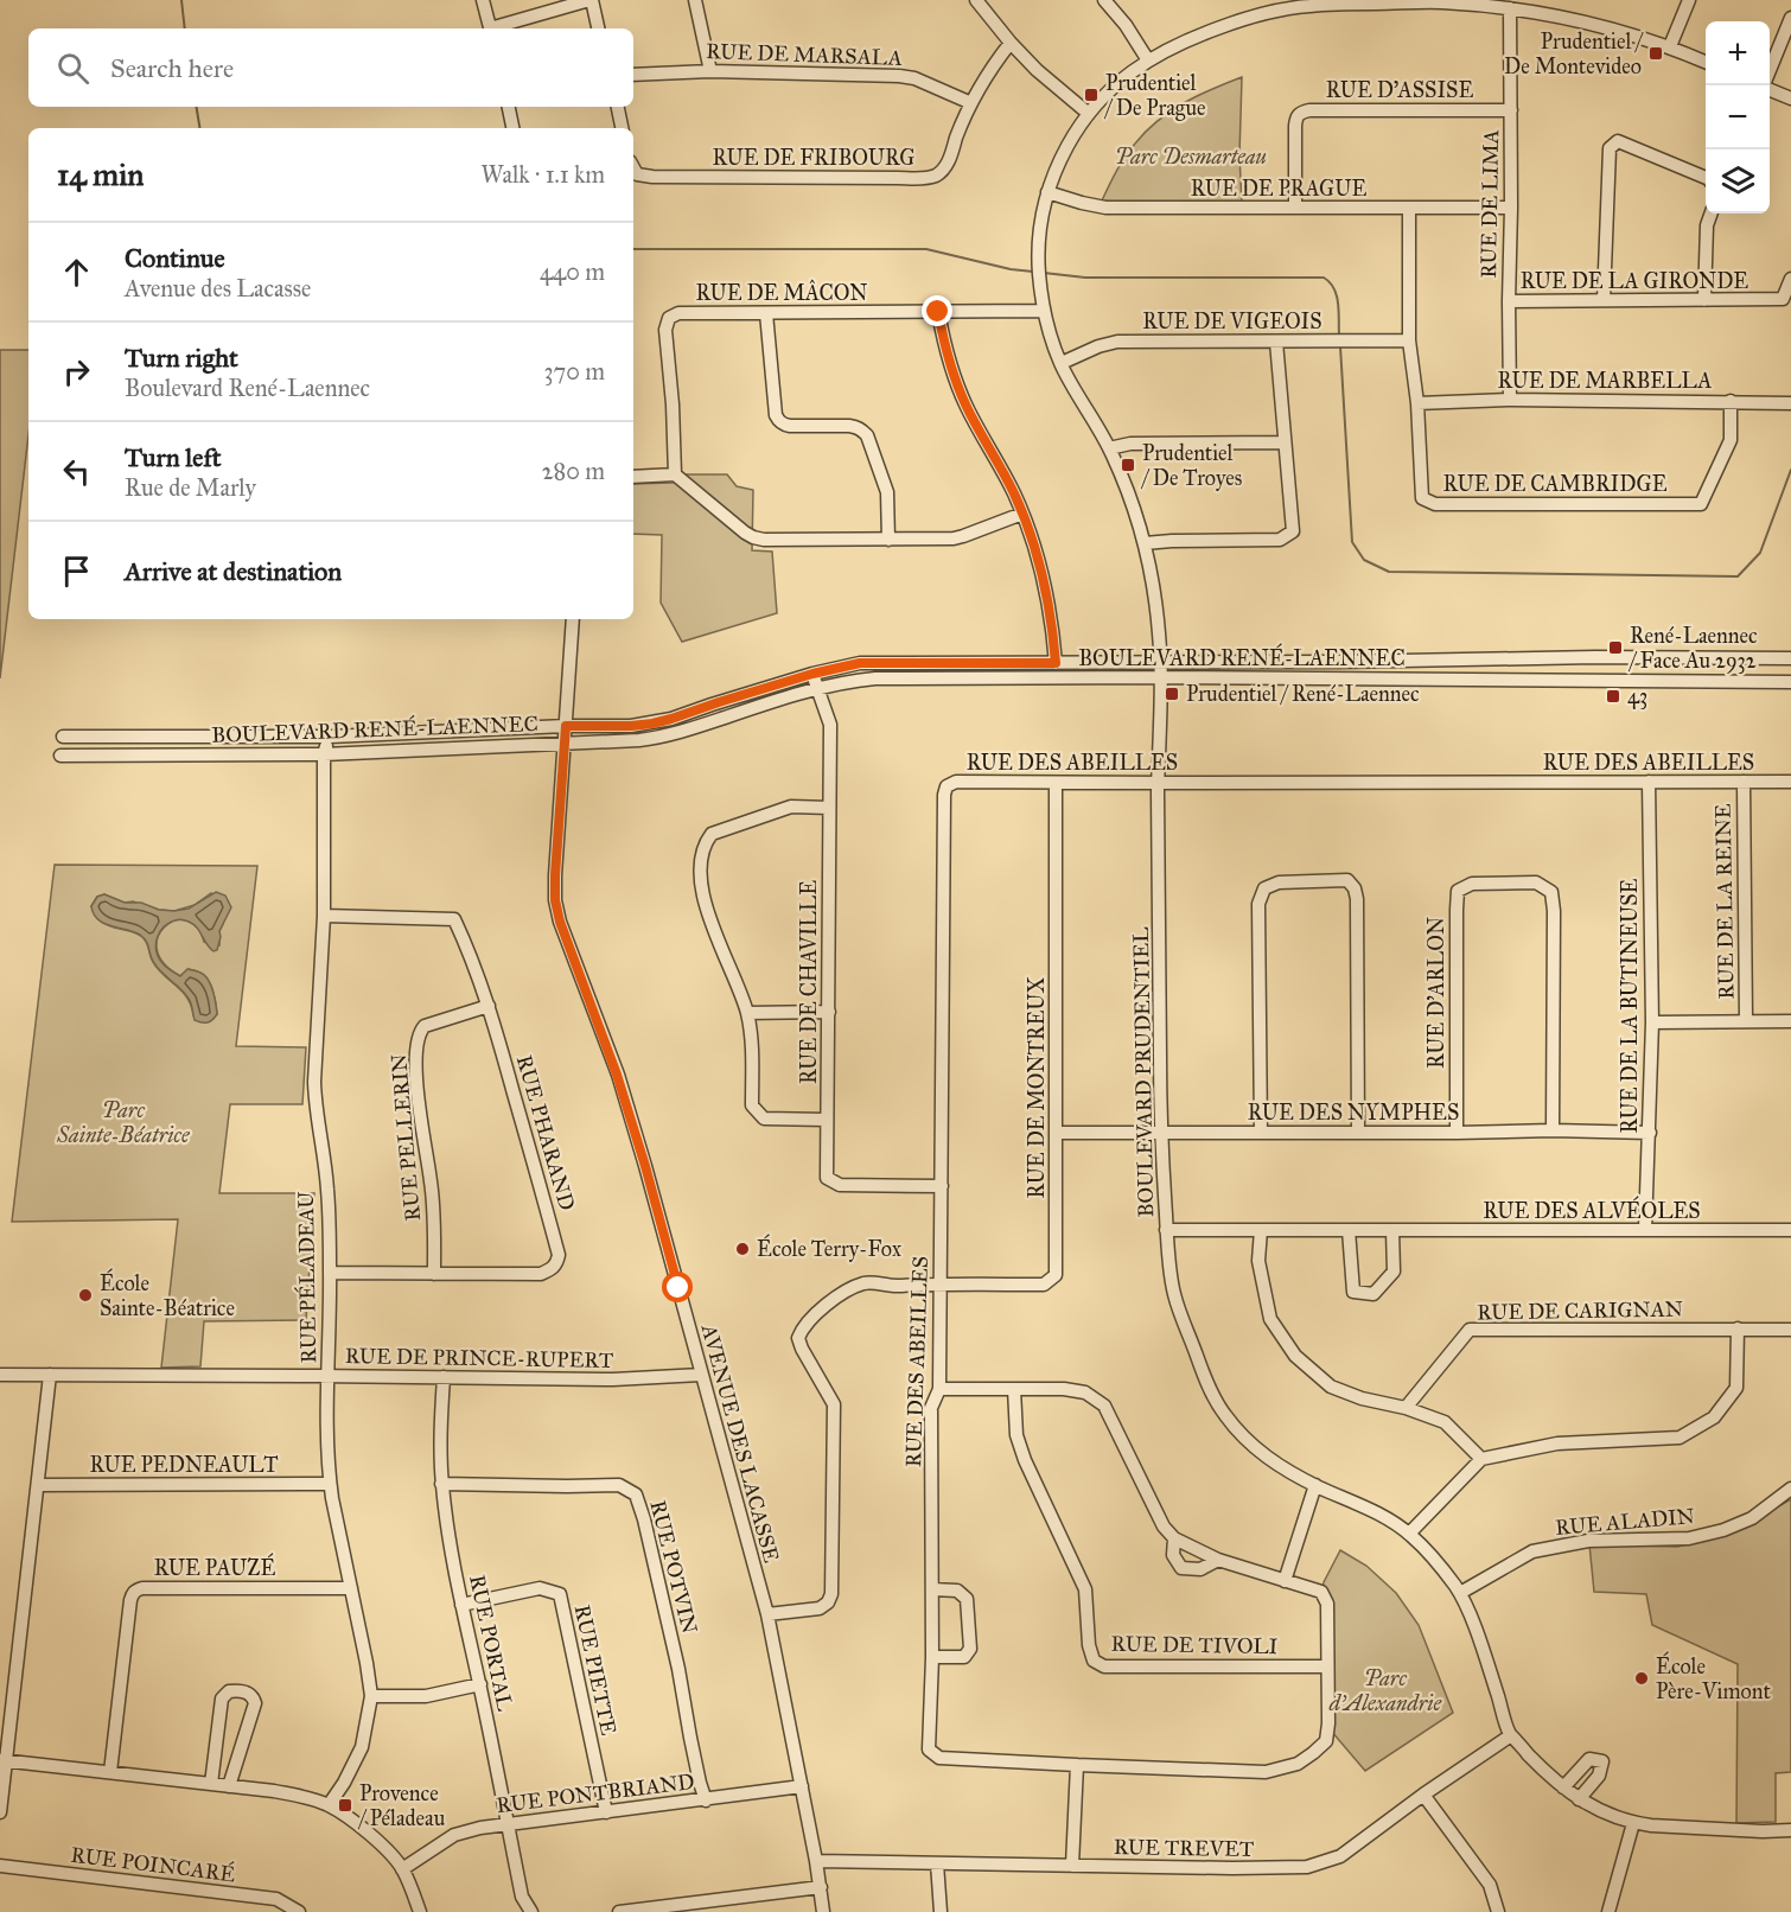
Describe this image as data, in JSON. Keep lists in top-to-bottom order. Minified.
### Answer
{"streets":{"street":["RUE DE MARSALA","RUE D'ASSISE","RUE DE FRIBOURG","RUE DE PRAGUE","RUE DE LIMA","RUE DE LA GIRONDE","RUE DE MÂCON","RUE DE VIGEOIS","RUE DE MARBELLA","RUE DE CAMBRIDGE","BOULEVARD RENÉ-LAENNEC","RUE DES ABEILLES","RUE DE LA REINE","RUE DE CHAVILLE","RUE D'ARLON","RUE DE LA BUTINEUSE","BOULEVARD PRUDENTIEL","RUE DE MONTREUX","RUE DES NYMPHES","RUE PHARAND","RUE PELLERIN","RUE DES ALVÉOLES","RUE PÉLADEAU","RUE DE CARIGNAN","RUE DE PRINCE-RUPERT","AVENUE DES LACASSE","RUE PEDNEAULT","RUE ALADIN","RUE POTVIN","RUE PAUZÉ","RUE PORTAL","RUE DE TIVOLI","RUE PIETTE","RUE PONTBRIAND","RUE TREVET","RUE POINCARÉ"]},"crossings":[["RUE DE MARSALA","RUE DE FRIBOURG"],["RUE D'ASSISE","RUE DE PRAGUE"],["RUE D'ASSISE","RUE DE LIMA"],["RUE DE PRAGUE","RUE DE LIMA"],["RUE DE PRAGUE","RUE DE CAMBRIDGE"],["RUE DE PRAGUE","BOULEVARD PRUDENTIEL"],["RUE DE LIMA","RUE DE LA GIRONDE"],["RUE DE LIMA","RUE DE MARBELLA"],["RUE DE LIMA","BOULEVARD PRUDENTIEL"],["RUE DE MÂCON","BOULEVARD PRUDENTIEL"],["RUE DE VIGEOIS","RUE DE CAMBRIDGE"],["RUE DE VIGEOIS","BOULEVARD PRUDENTIEL"],["RUE DE MARBELLA","RUE DE CAMBRIDGE"],["BOULEVARD RENÉ-LAENNEC","RUE DE CHAVILLE"],["BOULEVARD RENÉ-LAENNEC","BOULEVARD PRUDENTIEL"],["BOULEVARD RENÉ-LAENNEC","RUE PÉLADEAU"],["BOULEVARD RENÉ-LAENNEC","AVENUE DES LACASSE"],["RUE DES ABEILLES","RUE DE LA REINE"],["RUE DES ABEILLES","RUE DE CHAVILLE"],["RUE DES ABEILLES","RUE DE LA BUTINEUSE"],["RUE DES ABEILLES","BOULEVARD PRUDENTIEL"],["RUE DES ABEILLES","RUE DE MONTREUX"],["RUE D'ARLON","RUE DES NYMPHES"],["RUE DE LA BUTINEUSE","RUE DES NYMPHES"],["RUE DE LA BUTINEUSE","RUE DES ALVÉOLES"],["BOULEVARD PRUDENTIEL","RUE DES NYMPHES"],["BOULEVARD PRUDENTIEL","RUE DES ALVÉOLES"],["BOULEVARD PRUDENTIEL","RUE ALADIN"],["BOULEVARD PRUDENTIEL","RUE TREVET"],["RUE DE MONTREUX","RUE DES NYMPHES"],["RUE PHARAND","RUE PELLERIN"],["RUE PHARAND","RUE PÉLADEAU"],["RUE PÉLADEAU","RUE DE PRINCE-RUPERT"],["RUE PÉLADEAU","RUE PEDNEAULT"],["RUE PÉLADEAU","RUE PAUZÉ"],["RUE DE PRINCE-RUPERT","AVENUE DES LACASSE"],["RUE DE PRINCE-RUPERT","RUE PORTAL"],["AVENUE DES LACASSE","RUE PONTBRIAND"],["AVENUE DES LACASSE","RUE TREVET"],["RUE POTVIN","RUE PORTAL"],["RUE POTVIN","RUE PONTBRIAND"],["RUE PORTAL","RUE PIETTE"],["RUE PORTAL","RUE PONTBRIAND"],["RUE PIETTE","RUE PONTBRIAND"]],"parks":["Parc Desmarteau","Parc Sainte-Béatrice","Parc d'Alexandrie"],"places":{"transit":["Prudentiel / De Montevideo","Prudentiel / De Prague","Prudentiel / De Troyes","René-Laennec / Face Au 2932","Prudentiel / René-Laennec","43","Provence / Péladeau"],"other":["École Terry-Fox","École Sainte-Béatrice","École Père-Vimont"]},"page":{"map_buttons":["+","−"],"search":"Search here","heading":["14 min","Walk · 1.1 km"],"list":[["Continue","Avenue des Lacasse","440 m"],["Turn right","Boulevard René-Laennec","370 m"],["Turn left","Rue de Marly","280 m"],"Arrive at destination"]}}
